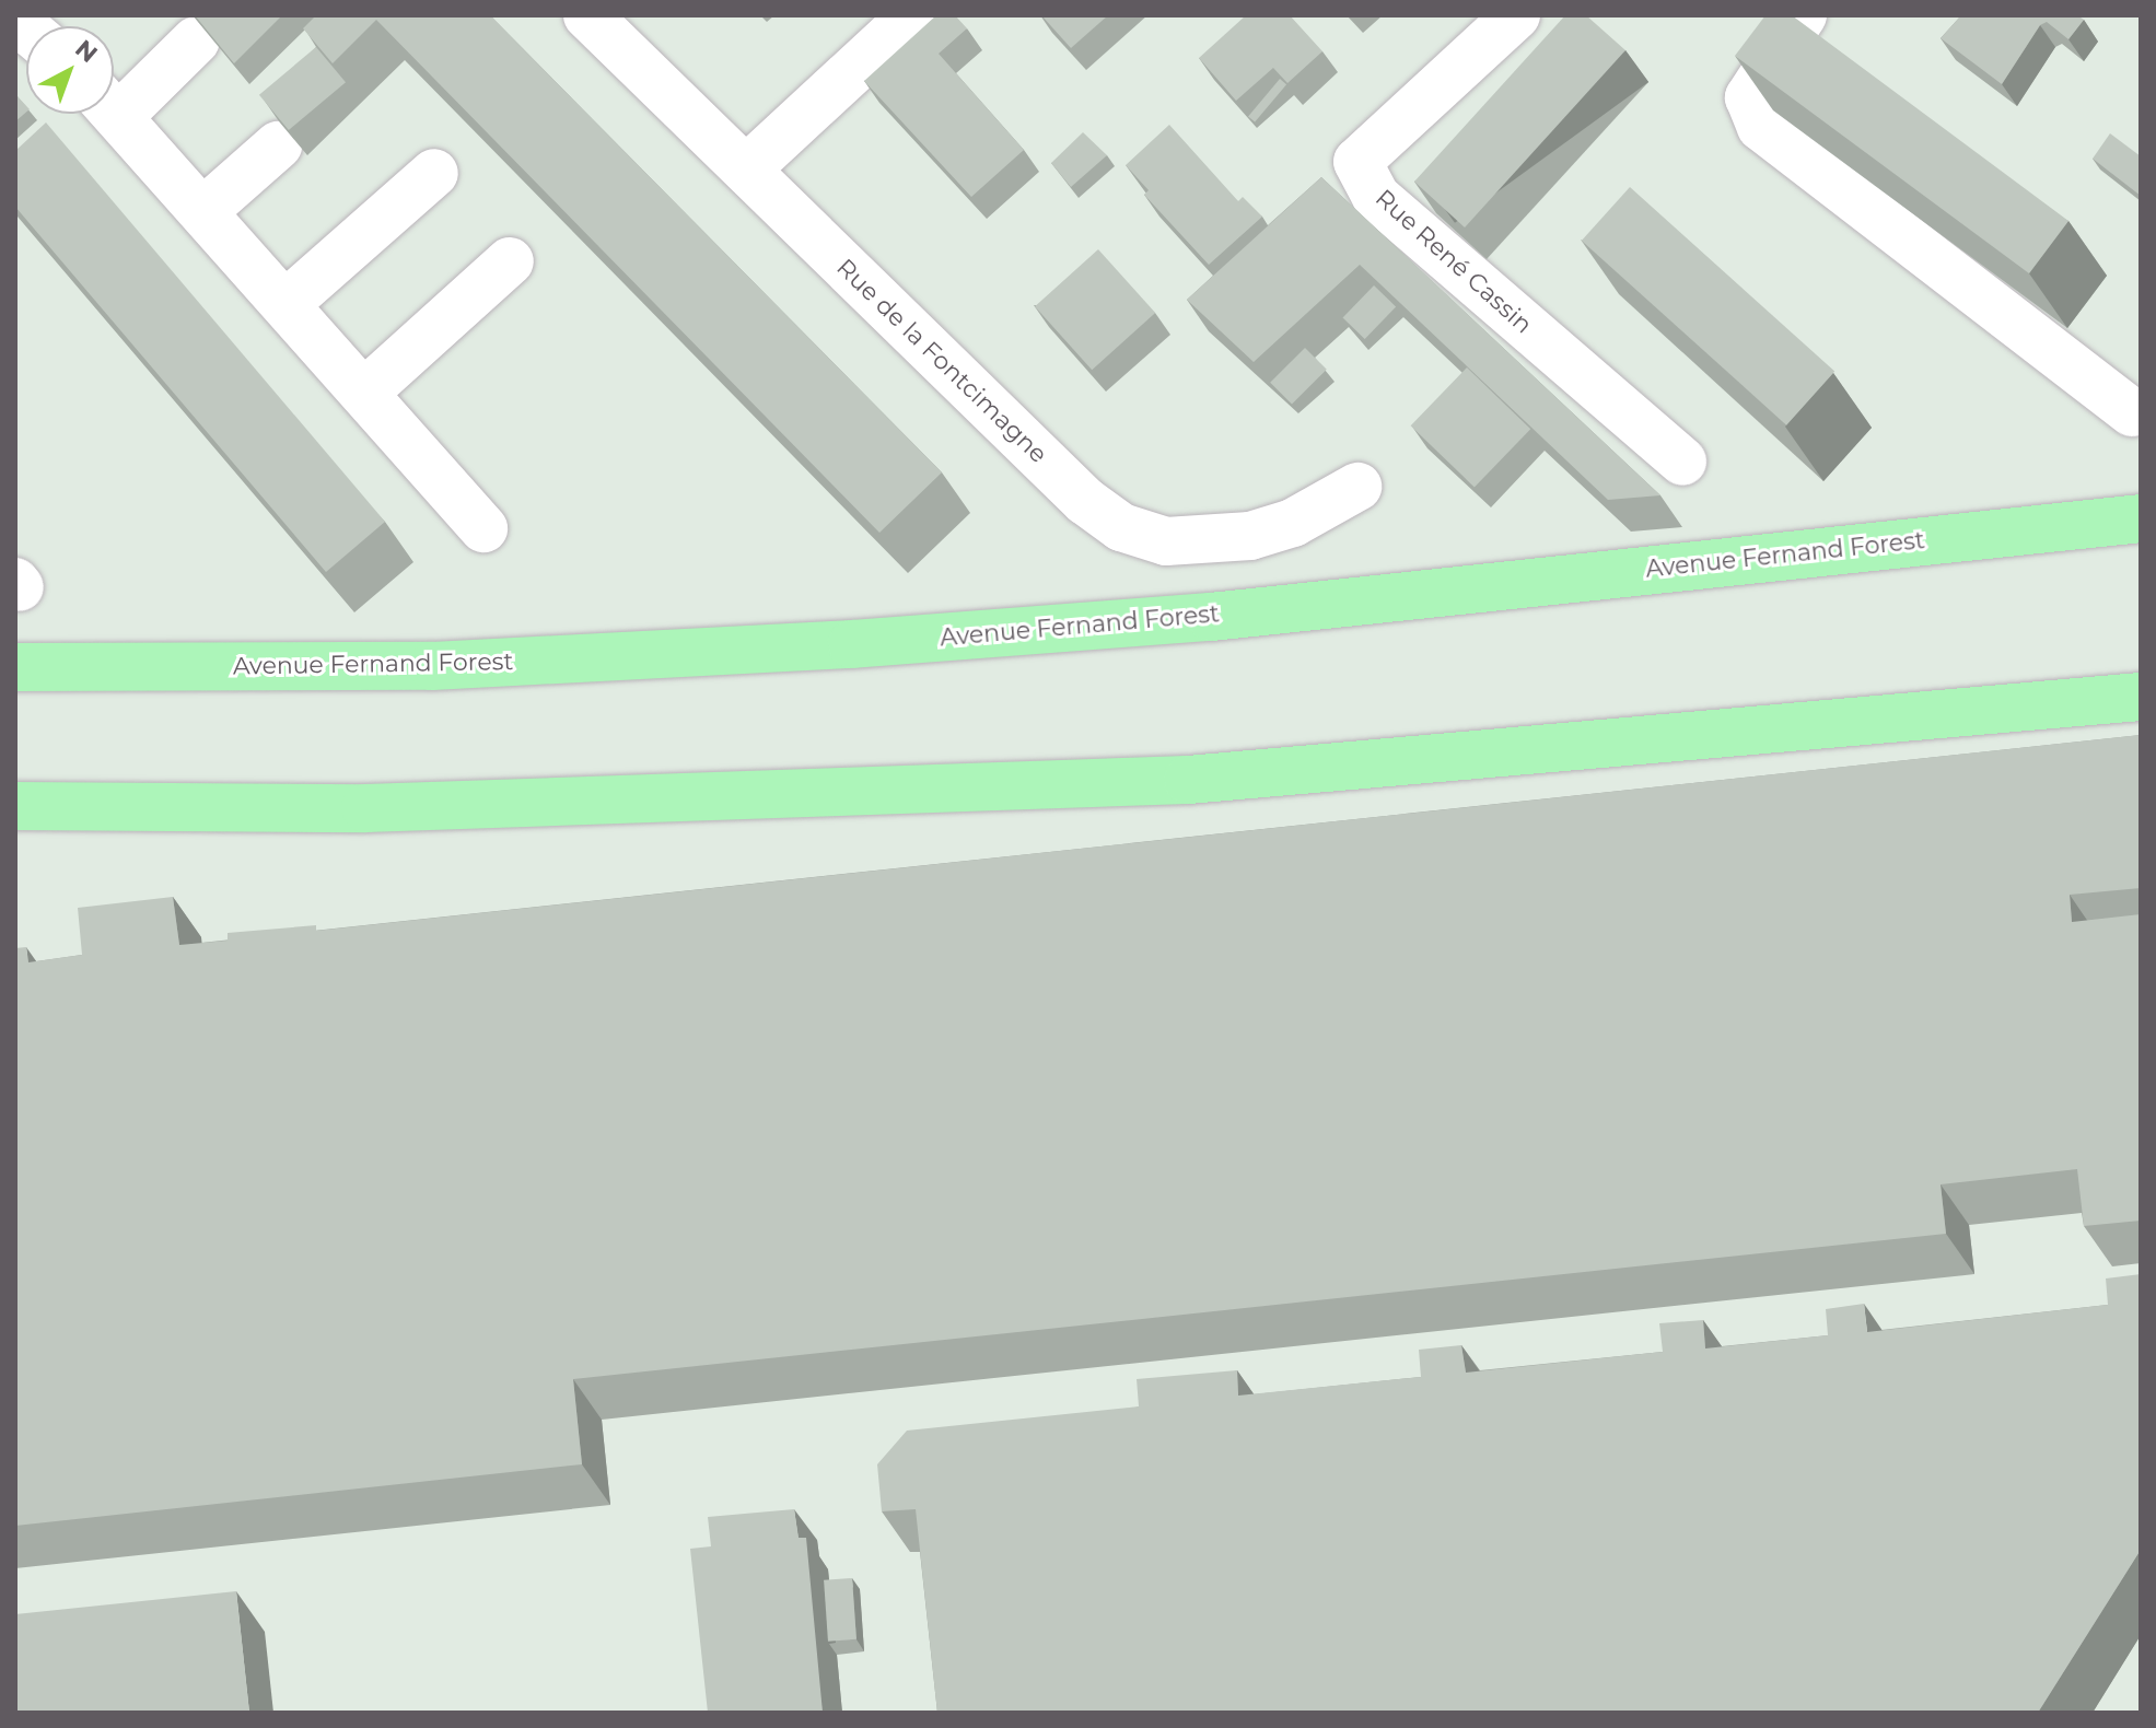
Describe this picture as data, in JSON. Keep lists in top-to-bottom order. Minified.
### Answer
{"streets":{"main road":["Avenue Fernand Forest"],"street":["Rue René Cassin","Rue de la Fontcimagne"]},"north":"top right"}
